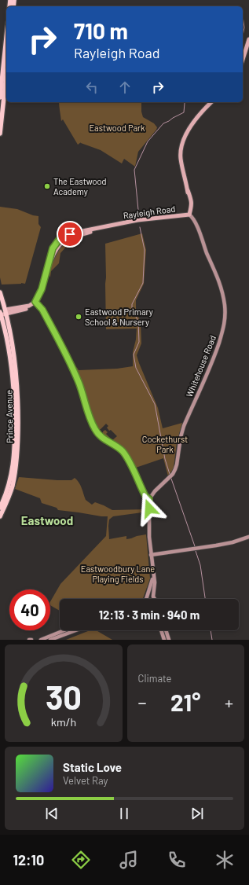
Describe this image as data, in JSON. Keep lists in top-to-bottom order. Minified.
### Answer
{"streets":{"highway":["Prince Avenue"],"main road":["Rayleigh Road"],"street":["Whitehouse Road"]},"crossings":[["Rayleigh Road","Whitehouse Road"]],"districts":["Eastwood"],"parks":["Eastwood Park","Cockethurst Park","Eastwoodbury Lane Playing Fields"],"places":["The Eastwood Academy","Eastwood Primary School & Nursery"],"page":{"turn":["710 m","Rayleigh Road"],"limit":"40","trip":"12:13 · 3 min · 940 m","tile":"Climate","heat":["−","21°","+"],"song":["Static Love","Velvet Ray"],"tabs":"12:10","gauge":["30","km/h"]}}
